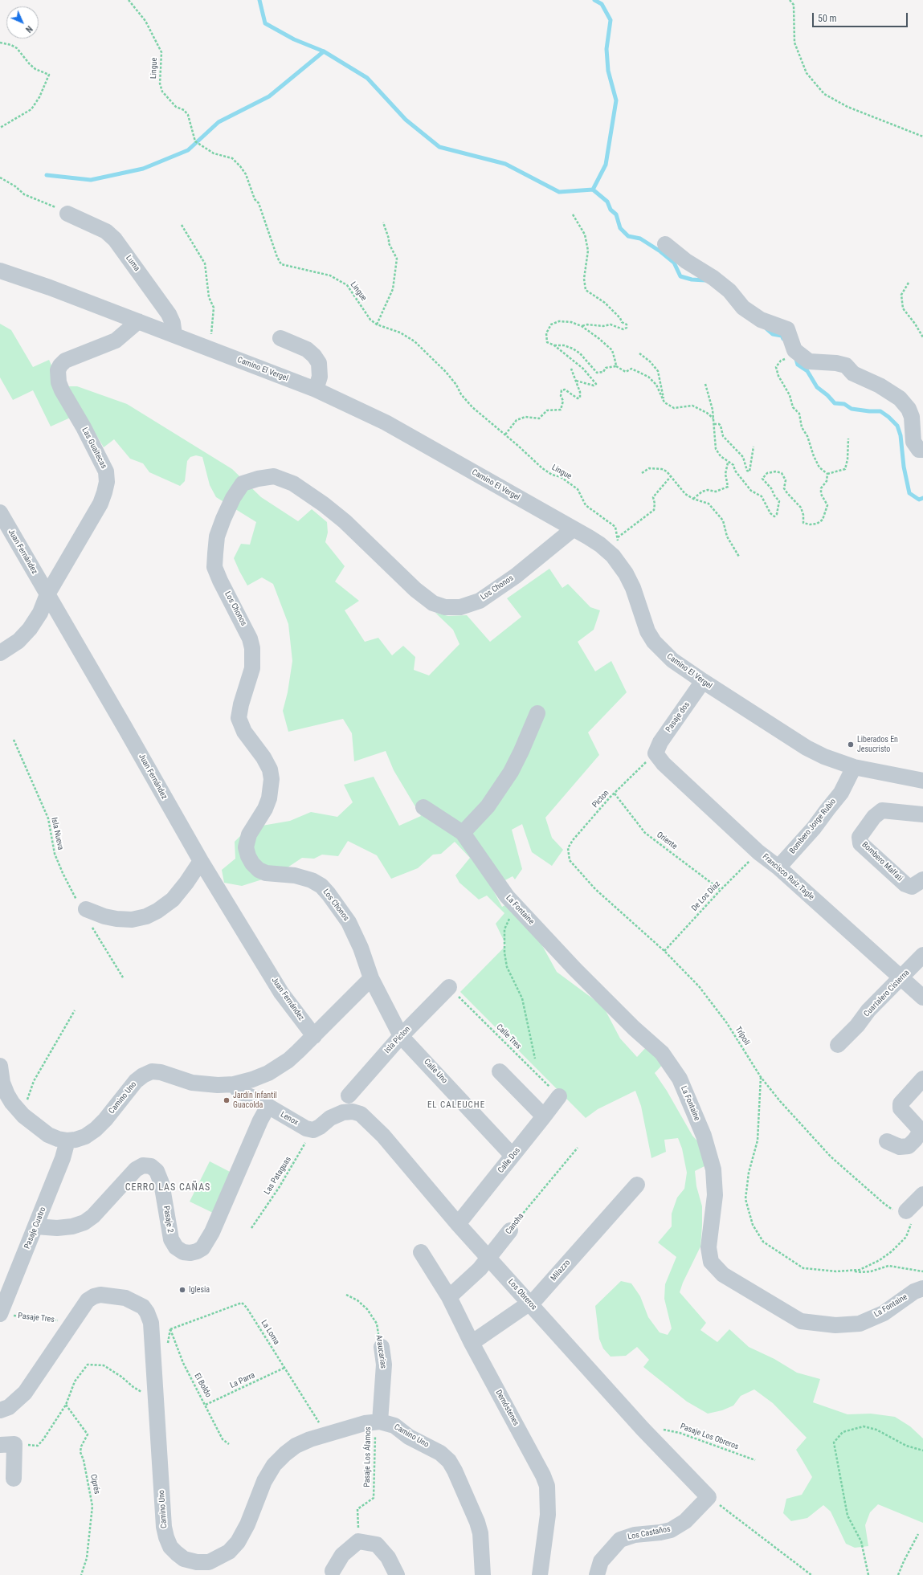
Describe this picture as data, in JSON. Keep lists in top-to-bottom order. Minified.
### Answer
{"streets":{"street":["Luma","Camino El Vergel","Las Guaitecas","Juan Fernández","Los Chonos","Pasaje dos","Bombero Jorge Rubio","Bombero Malfati","Francisco Ruiz Tagle","La Fontaine","Cuartalero Cisterna","Isla Picton","Calle Uno","Camino Uno","Lenox","Calle Dos","Pasaje 2","Cancha","Pasaje Cuatro","Milazzo","Los Obreros","Araucarias","Demóstenes","Los Castaños"],"path":["Lingue","Picton","Isla Nueva","Oriente","De Los Díaz","Trípoli","Calle Tres","Las Pataguas","Pasaje Tres","La Loma","La Parra","El Boldo","Pasaje Los Obreros","Pasaje Los Álamos","Ciprés"]},"crossings":[["Luma","Camino El Vergel"],["Camino El Vergel","Las Guaitecas"],["Camino El Vergel","Los Chonos"],["Camino El Vergel","Pasaje dos"],["Camino El Vergel","Bombero Jorge Rubio"],["Las Guaitecas","Juan Fernández"],["Juan Fernández","Camino Uno"],["Los Chonos","Calle Uno"],["Pasaje dos","Picton"],["Pasaje dos","Francisco Ruiz Tagle"],["Picton","Oriente"],["Picton","Francisco Ruiz Tagle"],["Picton","Trípoli"],["Bombero Jorge Rubio","Francisco Ruiz Tagle"],["Oriente","De Los Díaz"],["Francisco Ruiz Tagle","De Los Díaz"],["Francisco Ruiz Tagle","Cuartalero Cisterna"],["De Los Díaz","Trípoli"],["Calle Tres","Isla Picton"],["Calle Tres","Calle Dos"],["Isla Picton","Calle Uno"],["Calle Uno","Calle Dos"],["Camino Uno","Lenox"],["Camino Uno","Pasaje Cuatro"],["Camino Uno","Pasaje Tres"],["Camino Uno","La Loma"],["Camino Uno","Araucarias"],["Camino Uno","Pasaje Los Álamos"],["Lenox","Las Pataguas"],["Lenox","Pasaje 2"],["Lenox","Los Obreros"],["Calle Dos","Los Obreros"],["Las Pataguas","Los Obreros"],["Pasaje 2","Pasaje Cuatro"],["Cancha","Los Obreros"],["Cancha","Demóstenes"],["Pasaje Cuatro","Pasaje Tres"],["Milazzo","Los Obreros"],["Milazzo","Demóstenes"],["Los Obreros","Los Castaños"],["La Loma","La Parra"],["La Loma","El Boldo"],["Araucarias","Pasaje Los Álamos"],["La Parra","El Boldo"]],"districts":["EL CALEUCHE","CERRO LAS CAÑAS"],"places":["Liberados En Jesucristo","Jardín Infantil Guacolda","Iglesia"],"scale_bar":"50 m","north":"bottom right"}
